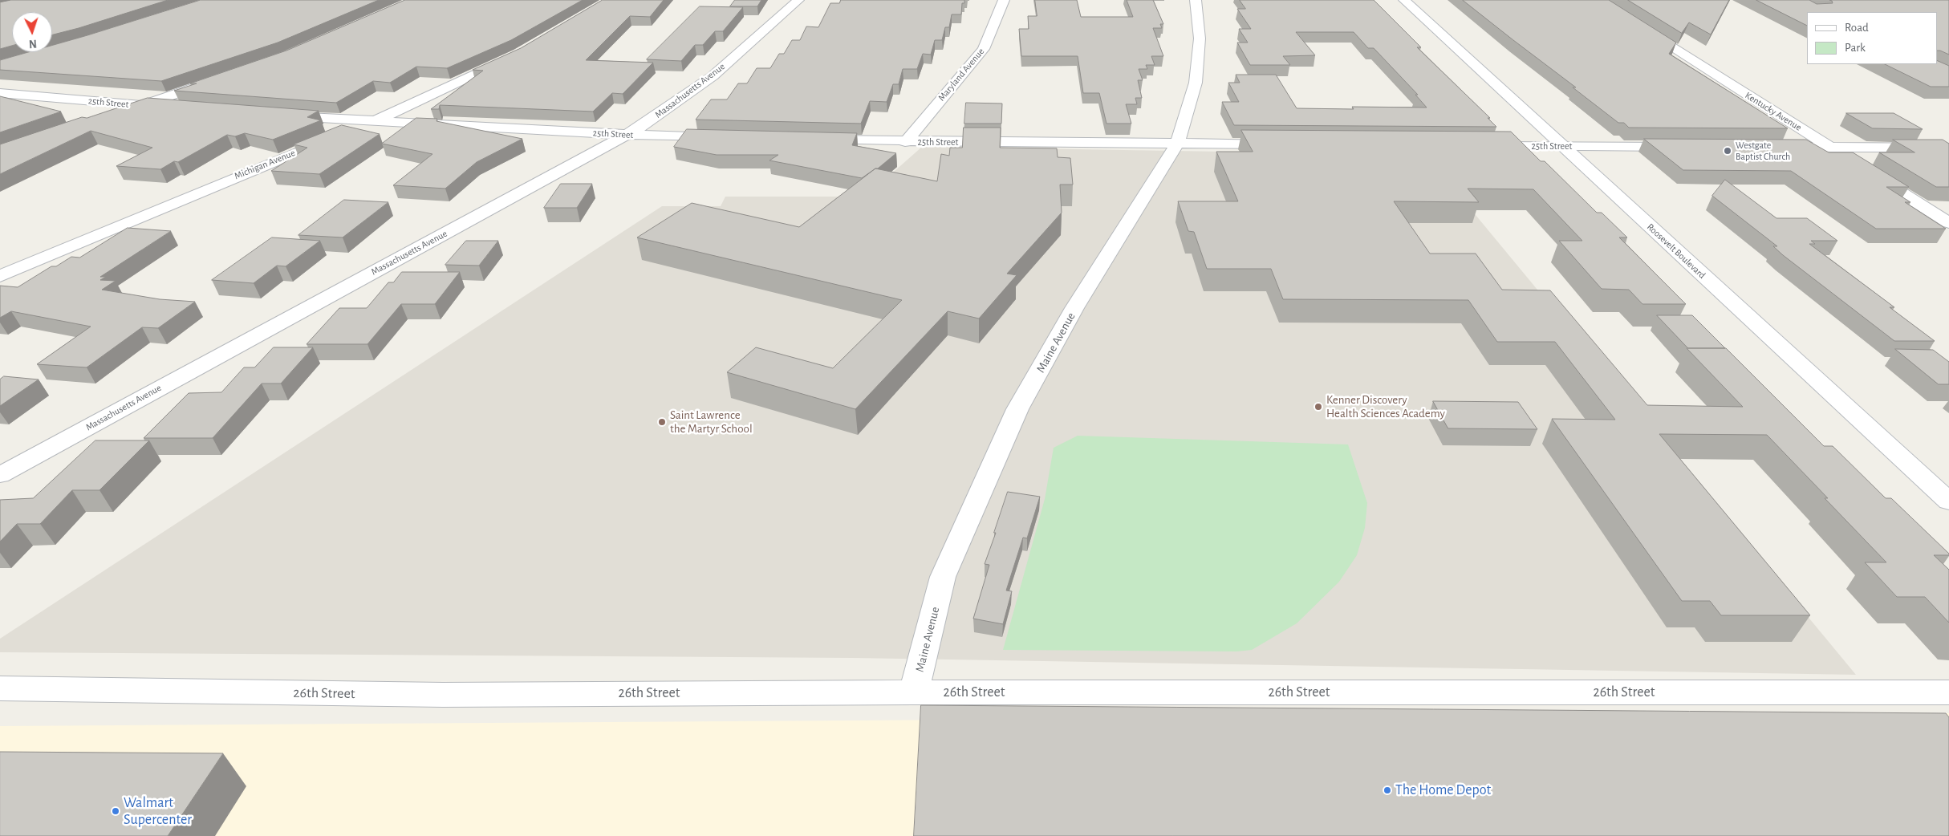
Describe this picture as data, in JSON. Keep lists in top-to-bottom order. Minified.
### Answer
{"streets":{"street":["Maryland Avenue","Massachusetts Avenue","25th Street","Kentucky Avenue","Michigan Avenue","Roosevelt Boulevard","Maine Avenue","26th Street"]},"crossings":[["Maryland Avenue","25th Street"],["Massachusetts Avenue","25th Street"],["25th Street","Michigan Avenue"],["25th Street","Roosevelt Boulevard"],["25th Street","Maine Avenue"],["Maine Avenue","26th Street"]],"places":["Westgate Baptist Church","Kenner Discovery Health Sciences Academy","Saint Lawrence the Martyr School","The Home Depot","Walmart Supercenter"],"legend":["Road","Park"],"north":"bottom"}
